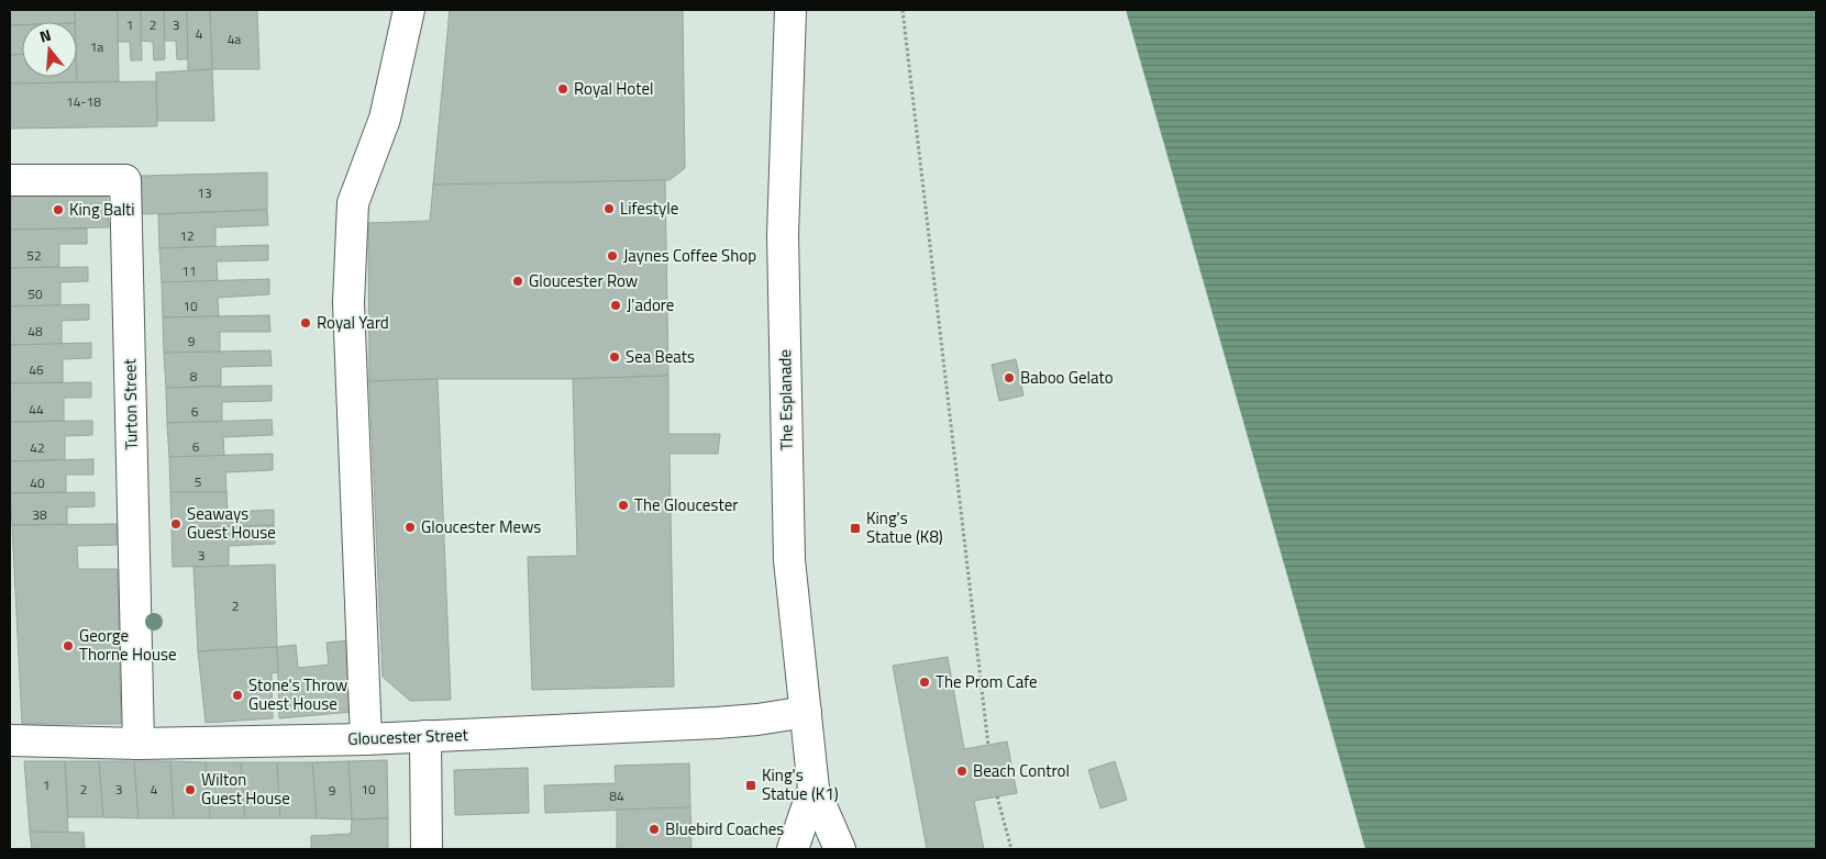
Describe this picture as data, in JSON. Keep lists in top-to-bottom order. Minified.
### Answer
{"streets":{"street":["The Esplanade","Turton Street","Gloucester Street"]},"crossings":[["The Esplanade","Gloucester Street"],["Turton Street","Gloucester Street"]],"places":{"other":["Royal Hotel","Lifestyle","King Balti","Jaynes Coffee Shop","Gloucester Row","J'adore","Royal Yard","Sea Beats","Baboo Gelato","The Gloucester","Seaways Guest House","Gloucester Mews","George Thorne House","The Prom Cafe","Stone's Throw Guest House","Beach Control","Wilton Guest House","Bluebird Coaches"],"transit":["King's Statue (K8)","King's Statue (K1)"]},"house_numbers":["1","2","3","4","4a","1a","14-18","13","12","52","11","50","10","48","9","46","8","44","6","6","42","5","40","38","3","2","1","2","3","4","10","9","84"],"north":"top"}
